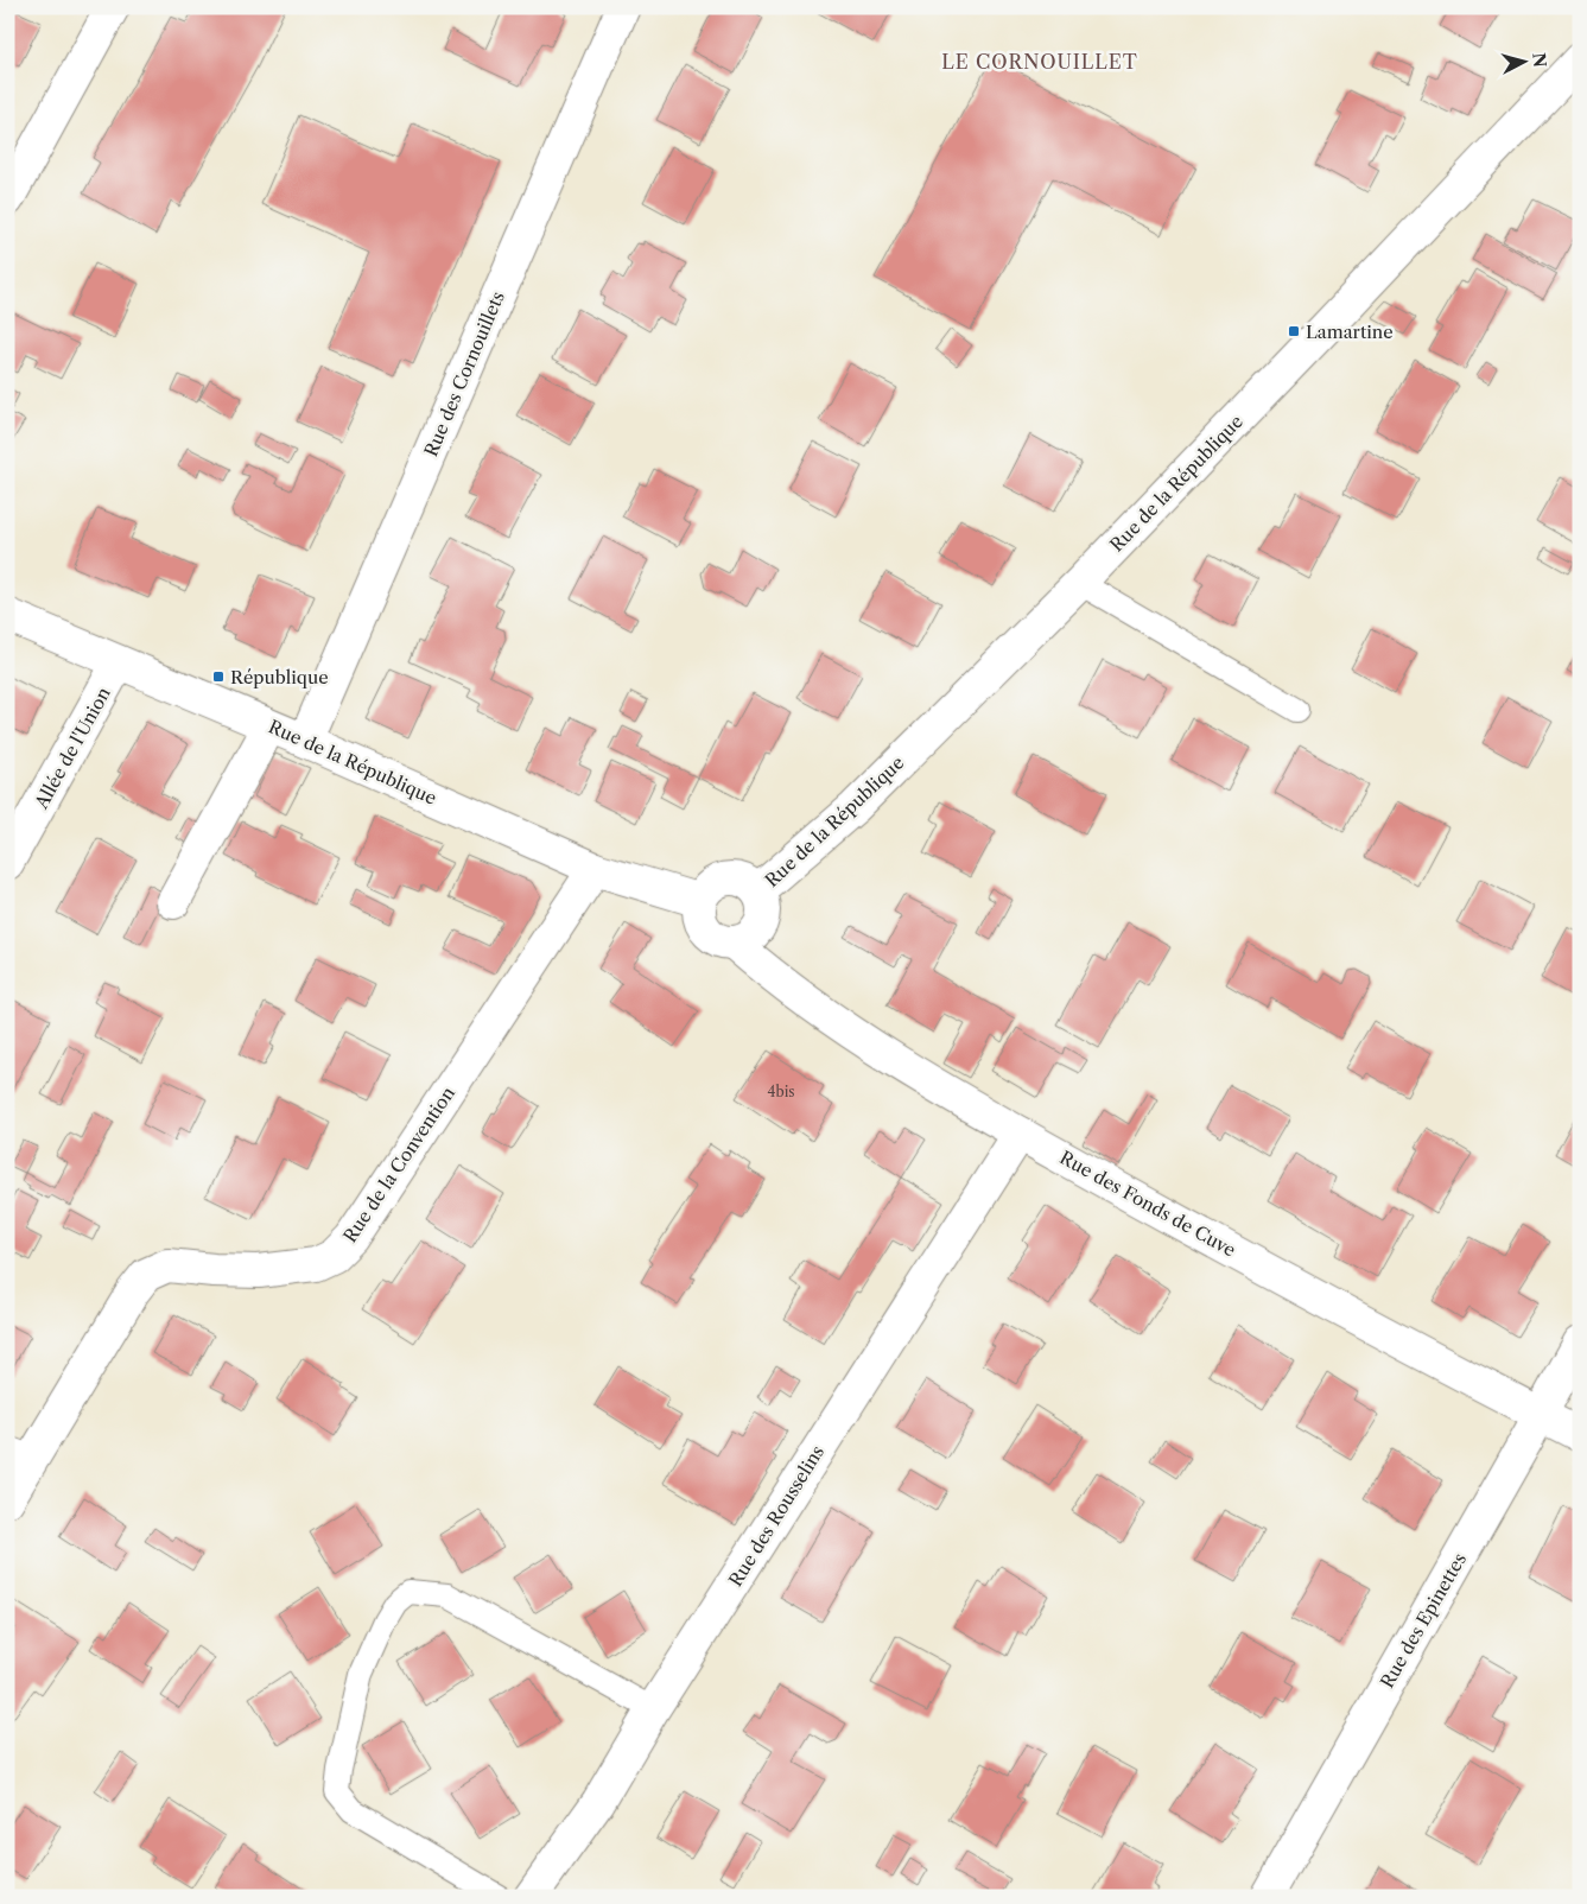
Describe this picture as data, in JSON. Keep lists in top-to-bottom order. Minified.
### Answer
{"streets":{"street":["Rue des Cornouillets","Rue de la République","Allée de l'Union","Rue de la Convention","Rue des Fonds de Cuve","Rue des Rousselins","Rue des Epinettes"]},"crossings":[["Rue des Cornouillets","Rue de la République"],["Rue de la République","Allée de l'Union"],["Rue de la République","Rue de la Convention"],["Rue de la République","Rue des Fonds de Cuve"],["Rue des Fonds de Cuve","Rue des Rousselins"],["Rue des Fonds de Cuve","Rue des Epinettes"]],"districts":["LE CORNOUILLET"],"places":{"transit":["Lamartine","République"]},"house_numbers":["4bis"],"north":"right"}
